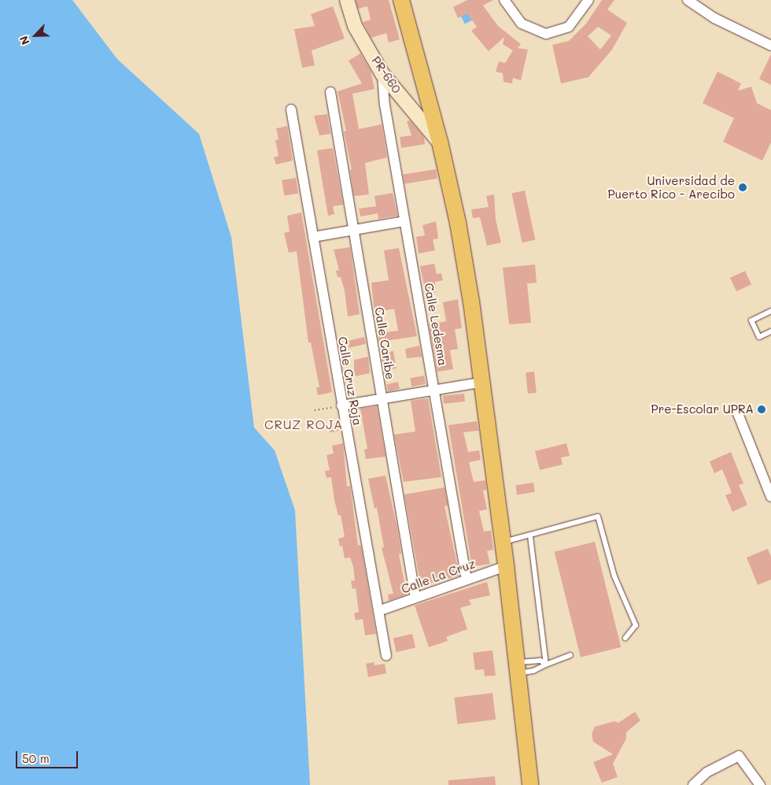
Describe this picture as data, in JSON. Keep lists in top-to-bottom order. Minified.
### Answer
{"streets":{"street":["PR-660","Calle Ledesma","Calle Caribe","Calle Cruz Roja","Calle La Cruz"]},"crossings":[["PR-660","Calle Ledesma"],["Calle Ledesma","Calle La Cruz"],["Calle Caribe","Calle La Cruz"],["Calle Cruz Roja","Calle La Cruz"]],"districts":["CRUZ ROJA"],"places":["Universidad de Puerto Rico - Arecibo","Pre-Escolar UPRA"],"scale_bar":"50 m","north":"bottom left"}
